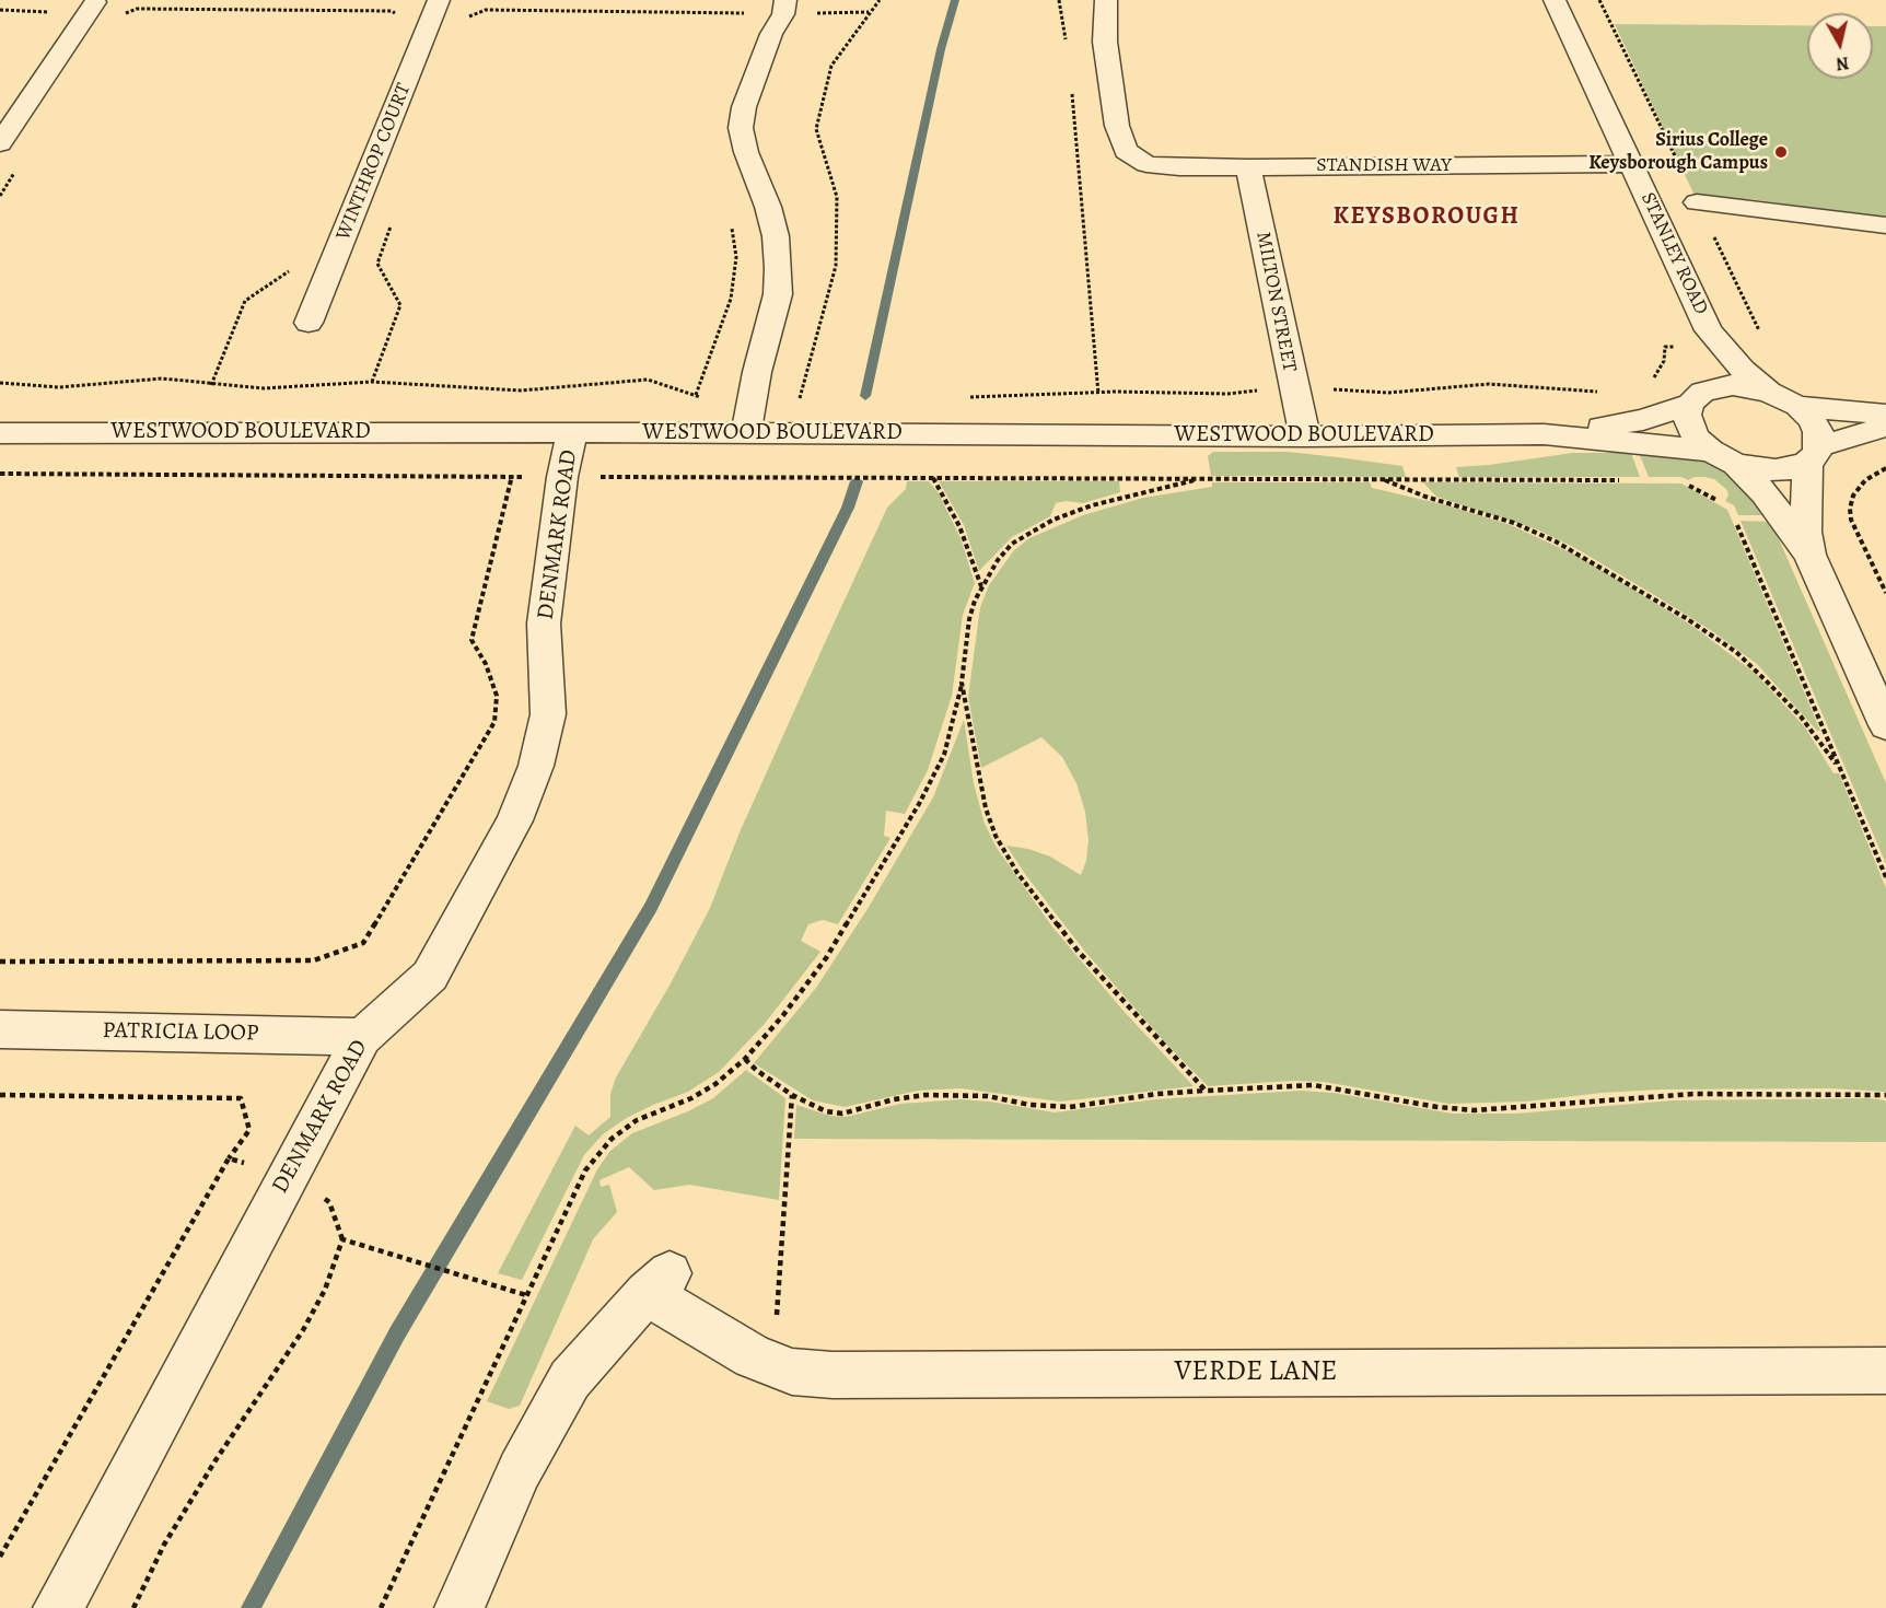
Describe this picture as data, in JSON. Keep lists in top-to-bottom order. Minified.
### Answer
{"streets":{"street":["WINTHROP COURT","STANDISH WAY","STANLEY ROAD","MILTON STREET","WESTWOOD BOULEVARD","DENMARK ROAD","PATRICIA LOOP","VERDE LANE"]},"crossings":[["STANDISH WAY","STANLEY ROAD"],["STANDISH WAY","MILTON STREET"],["STANLEY ROAD","WESTWOOD BOULEVARD"],["MILTON STREET","WESTWOOD BOULEVARD"],["WESTWOOD BOULEVARD","DENMARK ROAD"],["DENMARK ROAD","PATRICIA LOOP"]],"districts":["KEYSBOROUGH"],"places":["Sirius College Keysborough Campus"],"north":"bottom"}
